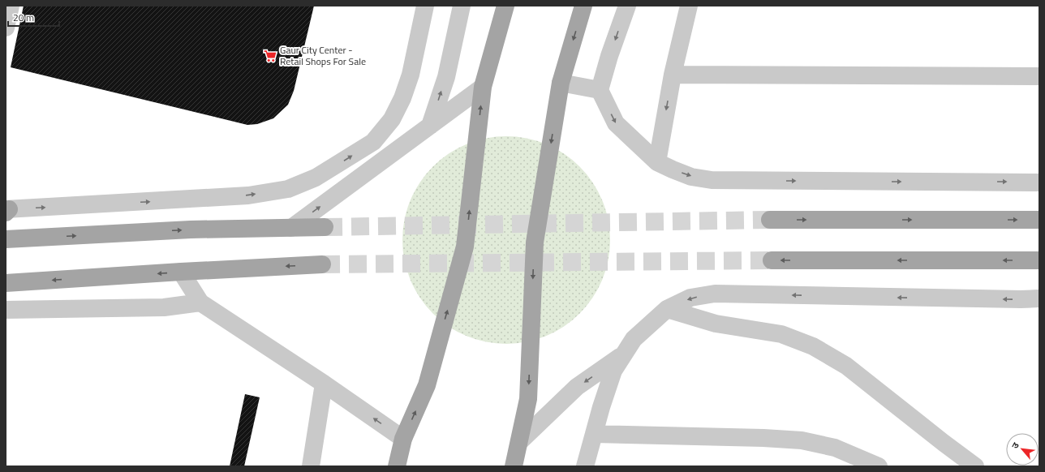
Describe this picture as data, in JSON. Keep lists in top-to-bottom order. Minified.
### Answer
{"places":{"supermarket":["Gaur City Center - Retail Shops For Sale"]},"scale_bar":"20 m","north":"top left"}
